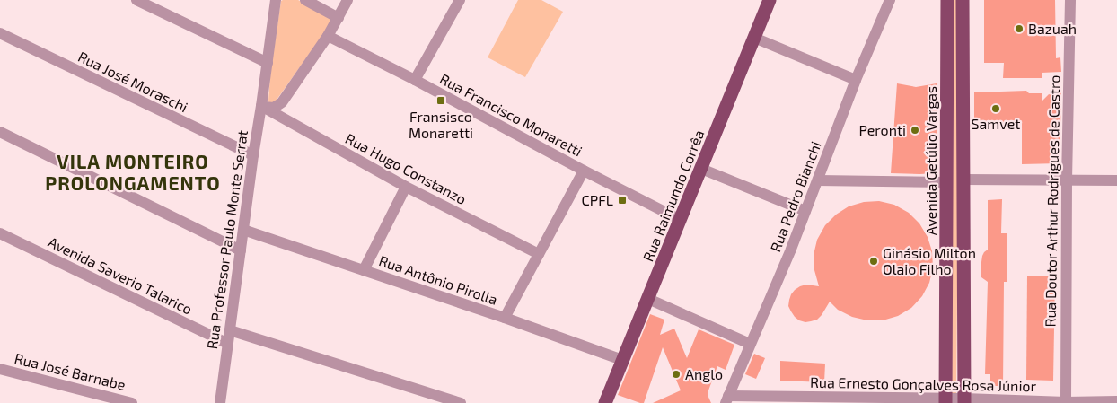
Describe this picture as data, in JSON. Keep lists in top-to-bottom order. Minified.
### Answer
{"streets":{"main road":["Avenida Getúlio Vargas","Rua Raimundo Corrêa"],"street":["Rua José Moraschi","Rua Francisco Monaretti","Rua Hugo Constanzo","Rua Pedro Bianchi","Rua Doutor Arthur Rodrigues de Castro","Rua Professor Paulo Monte Serrat","Avenida Saverio Talarico","Rua Antônio Pirolla","Rua José Barnabe","Rua Ernesto Gonçalves Rosa Júnior"]},"crossings":[["Rua José Moraschi","Rua Professor Paulo Monte Serrat"],["Rua Francisco Monaretti","Rua Raimundo Corrêa"],["Avenida Getúlio Vargas","Rua Ernesto Gonçalves Rosa Júnior"],["Rua Hugo Constanzo","Rua Professor Paulo Monte Serrat"],["Rua Raimundo Corrêa","Rua Antônio Pirolla"],["Rua Pedro Bianchi","Rua Ernesto Gonçalves Rosa Júnior"],["Rua Doutor Arthur Rodrigues de Castro","Rua Ernesto Gonçalves Rosa Júnior"],["Rua Professor Paulo Monte Serrat","Avenida Saverio Talarico"],["Rua Professor Paulo Monte Serrat","Rua Antônio Pirolla"]],"districts":["VILA MONTEIRO PROLONGAMENTO"],"places":{"other":["Bazuah","Samvet","Peronti","Ginásio Milton Olaio Filho","Anglo"],"transit":["Fransisco Monaretti","CPFL"]}}
